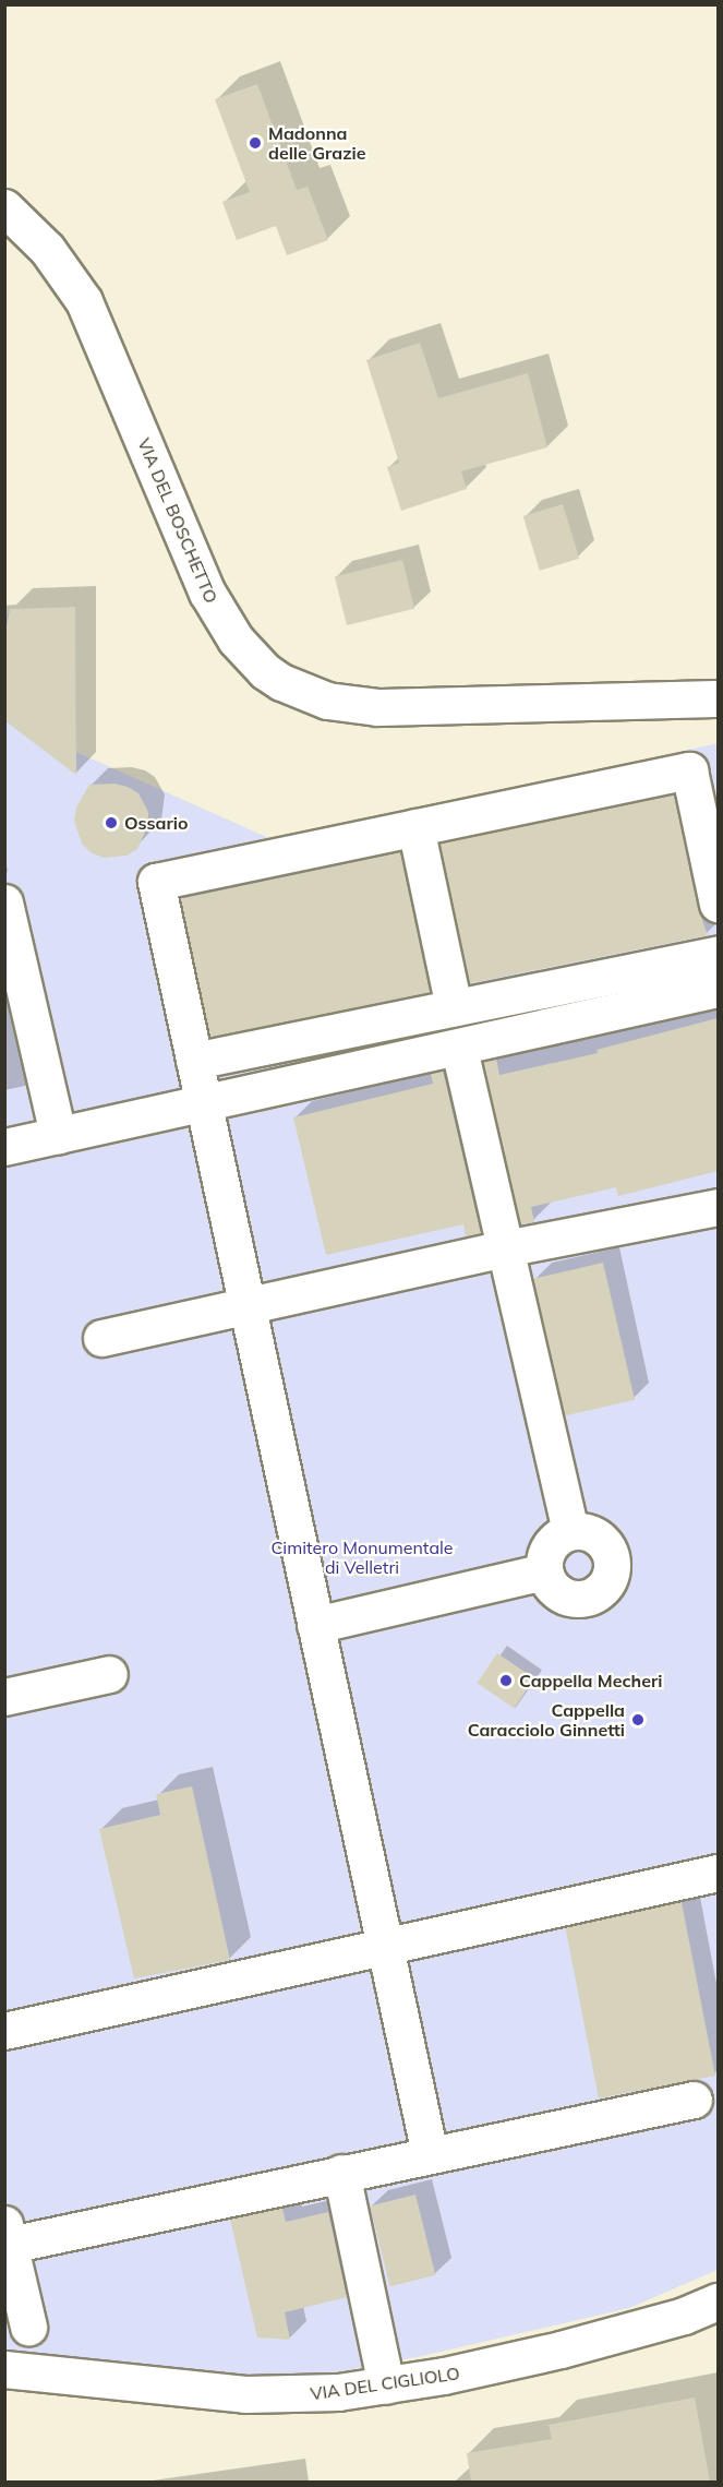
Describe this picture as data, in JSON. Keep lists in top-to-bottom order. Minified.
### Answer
{"streets":{"street":["VIA DEL BOSCHETTO","VIA DEL CIGLIOLO"]},"parks":["Cimitero Monumentale di Velletri"],"places":["Madonna delle Grazie","Ossario","Cappella Mecheri","Cappella Caracciolo Ginnetti"]}
